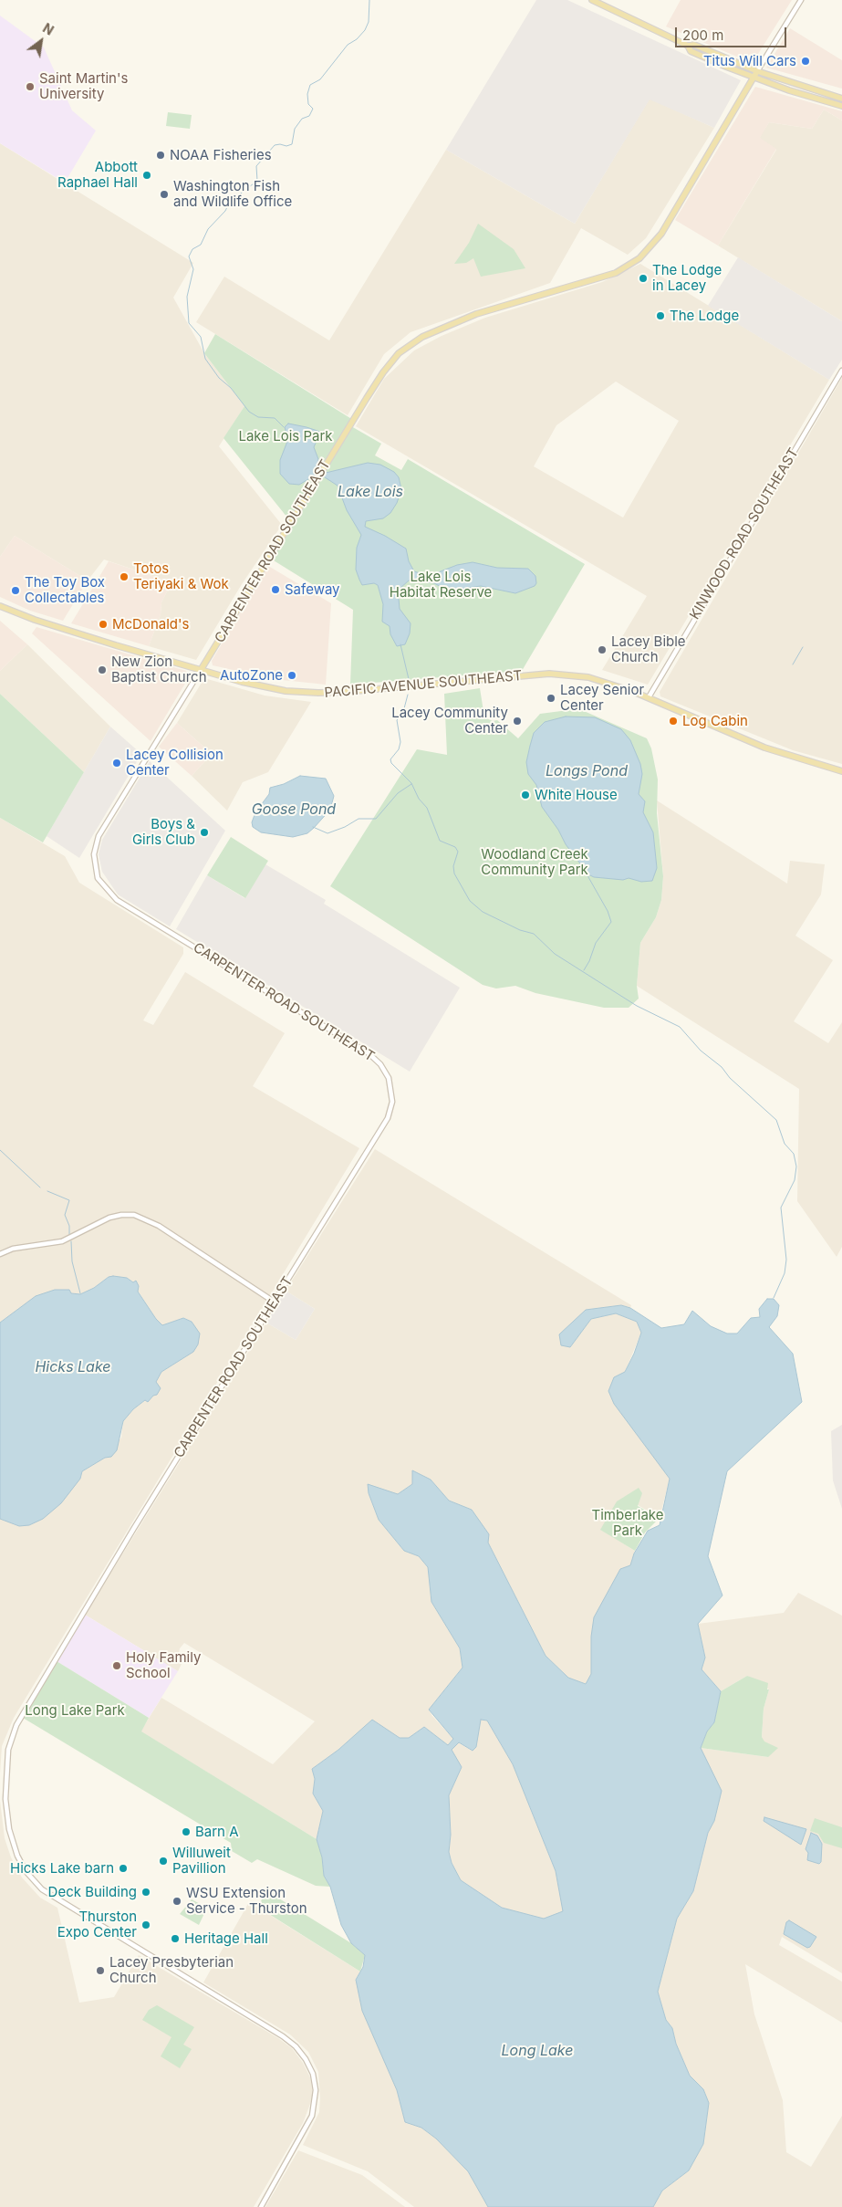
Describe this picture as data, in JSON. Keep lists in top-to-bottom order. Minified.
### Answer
{"streets":{"main road":["CARPENTER ROAD SOUTHEAST","PACIFIC AVENUE SOUTHEAST"],"street":["KINWOOD ROAD SOUTHEAST"]},"crossings":[["KINWOOD ROAD SOUTHEAST","PACIFIC AVENUE SOUTHEAST"],["CARPENTER ROAD SOUTHEAST","PACIFIC AVENUE SOUTHEAST"]],"water":["Lake Lois","Longs Pond","Goose Pond","Hicks Lake","Long Lake"],"parks":["Lake Lois Park","Lake Lois Habitat Reserve","Woodland Creek Community Park","Timberlake Park","Long Lake Park"],"places":["Titus Will Cars","Saint Martin's University","NOAA Fisheries","Abbott Raphael Hall","Washington Fish and Wildlife Office","The Lodge in Lacey","The Lodge","Totos Teriyaki & Wok","Safeway","The Toy Box Collectables","McDonald's","Lacey Bible Church","New Zion Baptist Church","AutoZone","Lacey Senior Center","Lacey Community Center","Log Cabin","Lacey Collision Center","White House","Boys & Girls Club","Holy Family School","Barn A","Willuweit Pavillion","Hicks Lake barn","Deck Building","WSU Extension Service - Thurston","Thurston Expo Center","Heritage Hall","Lacey Presbyterian Church"],"scale_bar":"200 m","north":"top right"}
